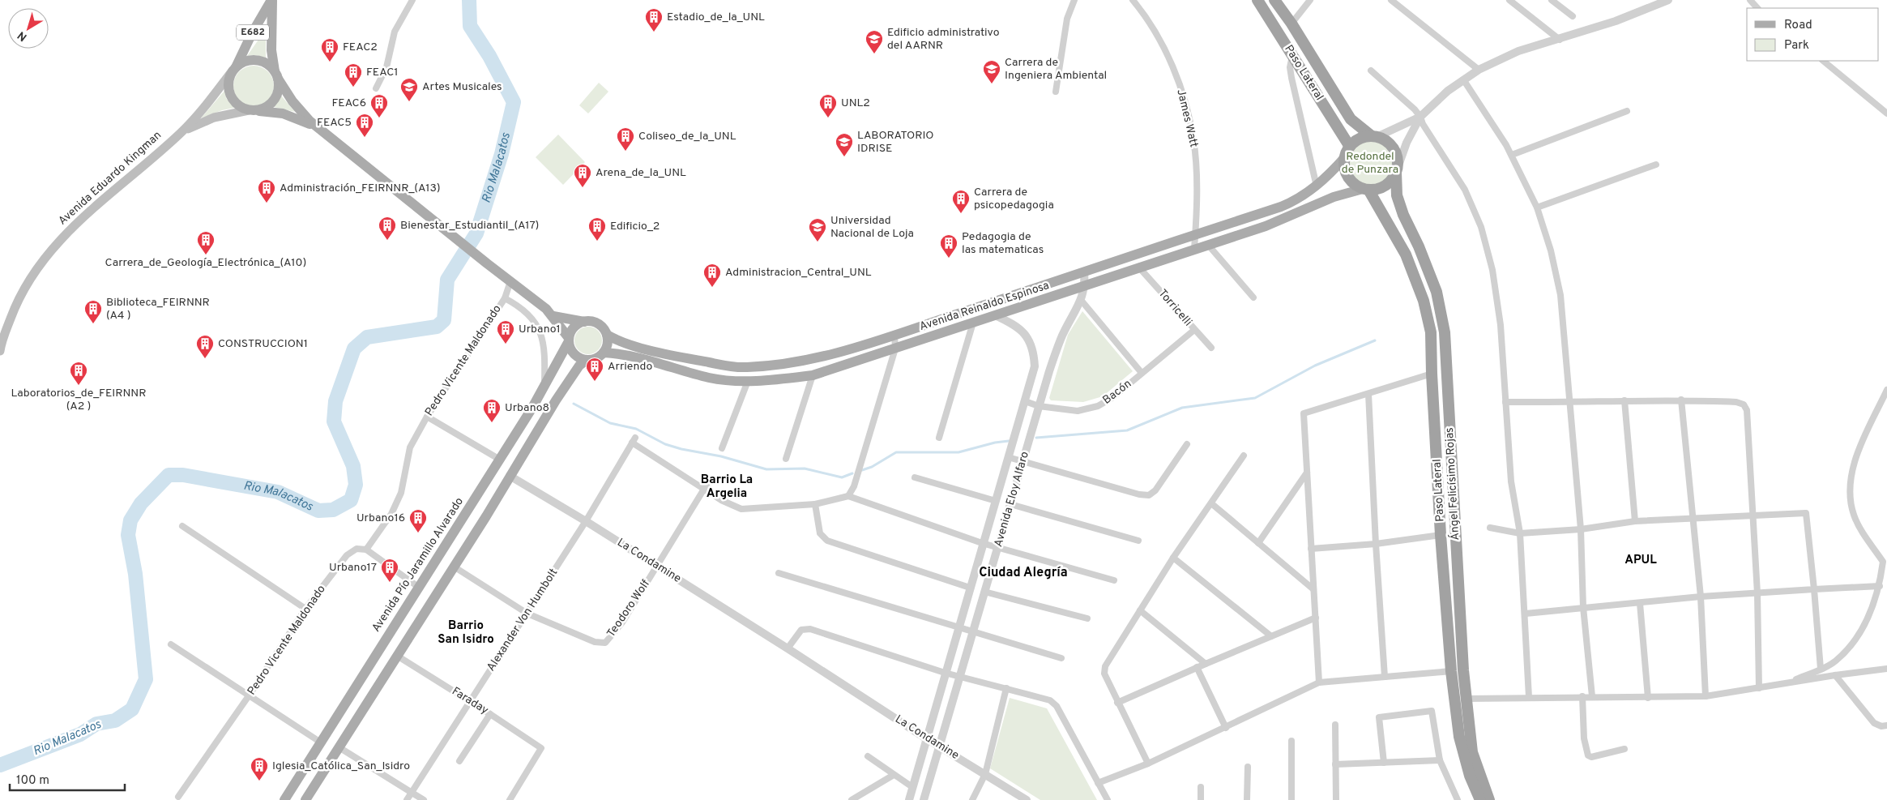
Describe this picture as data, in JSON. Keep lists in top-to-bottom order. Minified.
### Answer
{"streets":{"highway":["Paso Lateral","Ángel Felicísimo Rojas"],"main road":["E682","Avenida Eduardo Kingman","Avenida Reinaldo Espinosa","Avenida Pío Jaramillo Alvarado"],"street":["James Watt","Torricelli","Pedro Vicente Maldonado","Bacón","Avenida Eloy Alfaro","La Condamine","Teodoro Wolf","Alexander Von Humbolt","Faraday"]},"crossings":[["E682","Avenida Eduardo Kingman"],["Paso Lateral","Avenida Reinaldo Espinosa"],["Paso Lateral","Ángel Felicísimo Rojas"],["James Watt","Avenida Reinaldo Espinosa"],["Avenida Reinaldo Espinosa","Torricelli"],["Avenida Reinaldo Espinosa","Ángel Felicísimo Rojas"],["Avenida Reinaldo Espinosa","Avenida Eloy Alfaro"],["Avenida Reinaldo Espinosa","Avenida Pío Jaramillo Alvarado"],["Torricelli","Bacón"],["Bacón","Avenida Eloy Alfaro"],["Avenida Eloy Alfaro","La Condamine"],["La Condamine","Teodoro Wolf"],["La Condamine","Alexander Von Humbolt"],["Teodoro Wolf","Alexander Von Humbolt"],["Alexander Von Humbolt","Faraday"]],"districts":["Barrio La Argelia","APUL","Ciudad Alegría","Barrio San Isidro"],"water":["Rio Malacatos"],"parks":["Redondel de Punzara"],"places":{"building":["Estadio_de_la_UNL","FEAC2","FEAC1","FEAC6","UNL2","FEAC5","Coliseo_de_la_UNL","Arena_de_la_UNL","Administración_FEIRNNR_(A13)","Carrera de psicopedagogia","Bienestar_Estudiantil_(A17)","Edificio_2","Carrera_de_Geología_Electrónica_(A10)","Pedagogia de las matematicas","Administracion_Central_UNL","Biblioteca_FEIRNNR (A4 )","Urbano1","CONSTRUCCION1","Arriendo","Laboratorios_de_FEIRNNR (A2 )","Urbano8","Urbano16","Urbano17","Iglesia_Católica_San_Isidro"],"school or university":["Edificio administrativo del AARNR","Carrera de Ingeniera Ambiental","Artes Musicales","LABORATORIO IDRISE","Universidad Nacional de Loja"]},"legend":["Road","Park"],"scale_bar":"100 m","north":"bottom left"}
